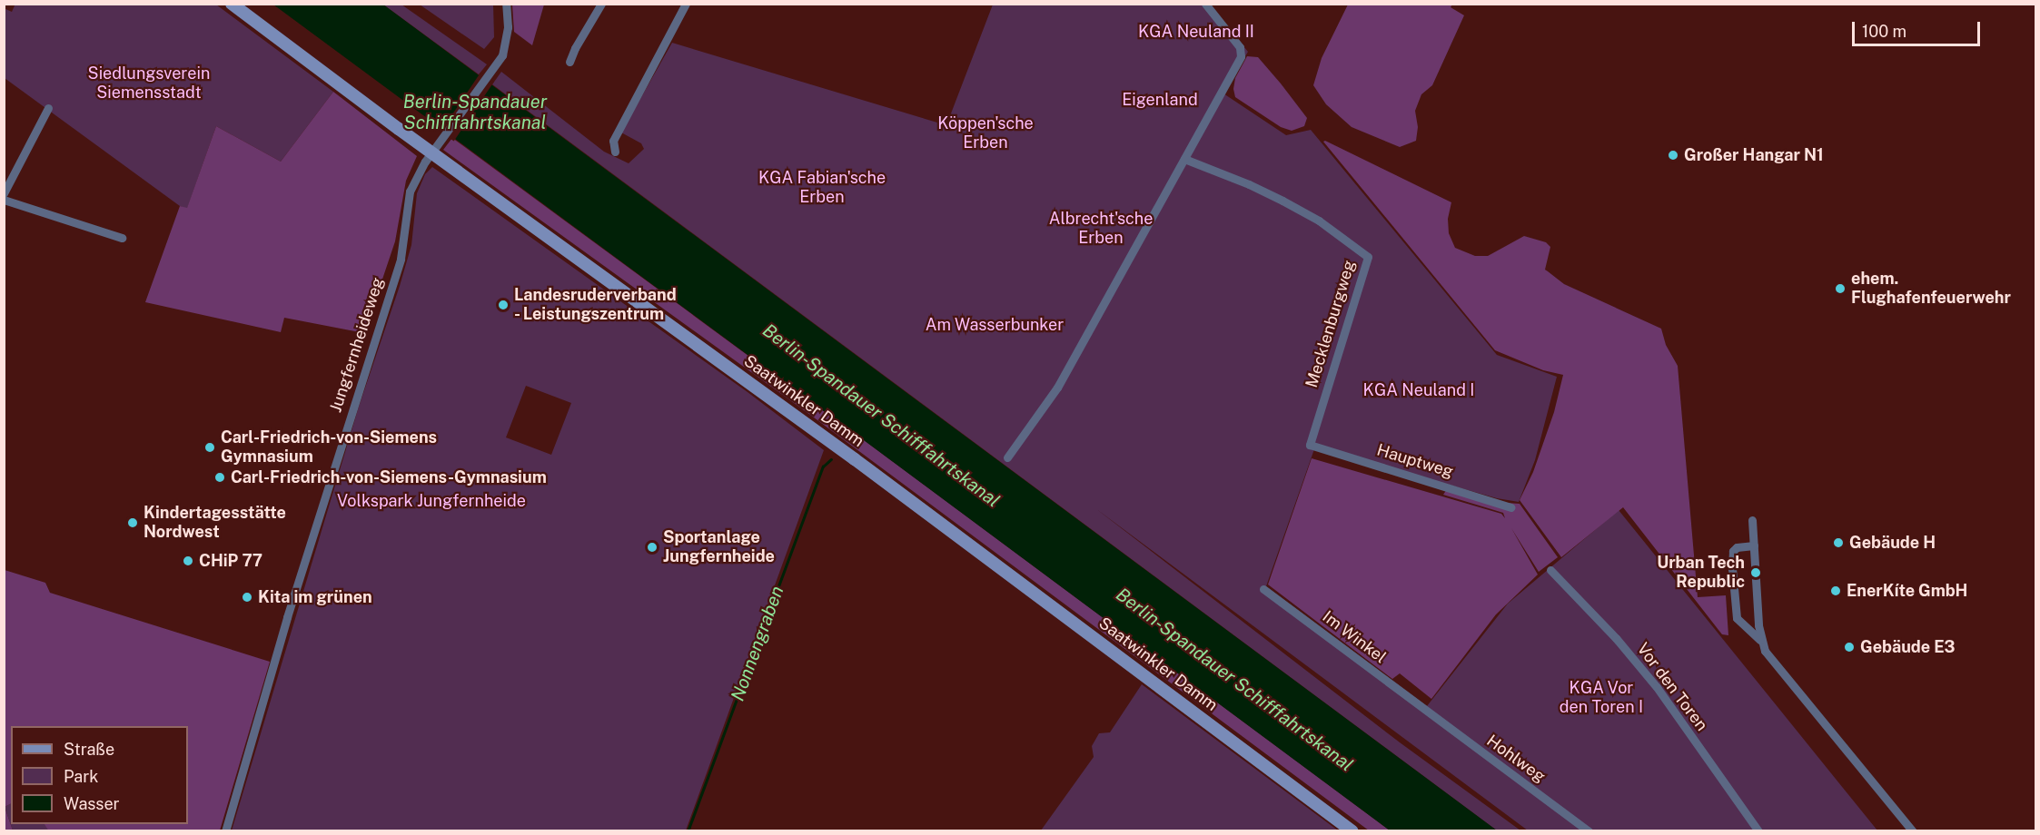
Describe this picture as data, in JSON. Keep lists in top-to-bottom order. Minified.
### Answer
{"streets":{"main road":["Saatwinkler Damm"],"street":["Mecklenburgweg","Jungfernheideweg","Hauptweg","Im Winkel","Vor den Toren","Hohlweg"]},"crossings":[["Mecklenburgweg","Hauptweg"],["Jungfernheideweg","Saatwinkler Damm"],["Im Winkel","Hohlweg"]],"water":["Berlin-Spandauer Schifffahrtskanal","Nonnengraben"],"parks":["KGA Neuland II","Siedlungsverein Siemensstadt","Eigenland","Köppen'sche Erben","KGA Fabian'sche Erben","Albrecht'sche Erben","Am Wasserbunker","KGA Neuland I","Volkspark Jungfernheide","KGA Vor den Toren I"],"places":["Großer Hangar N1","ehem. Flughafenfeuerwehr","Landesruderverband - Leistungszentrum","Carl-Friedrich-von-Siemens Gymnasium","Carl-Friedrich-von-Siemens-Gymnasium","Kindertagesstätte Nordwest","Gebäude H","Sportanlage Jungfernheide","CHiP 77","Urban Tech Republic","EnerKíte GmbH","Kita im grünen","Gebäude E3"],"legend":["Straße","Park","Wasser"],"scale_bar":"100 m"}
